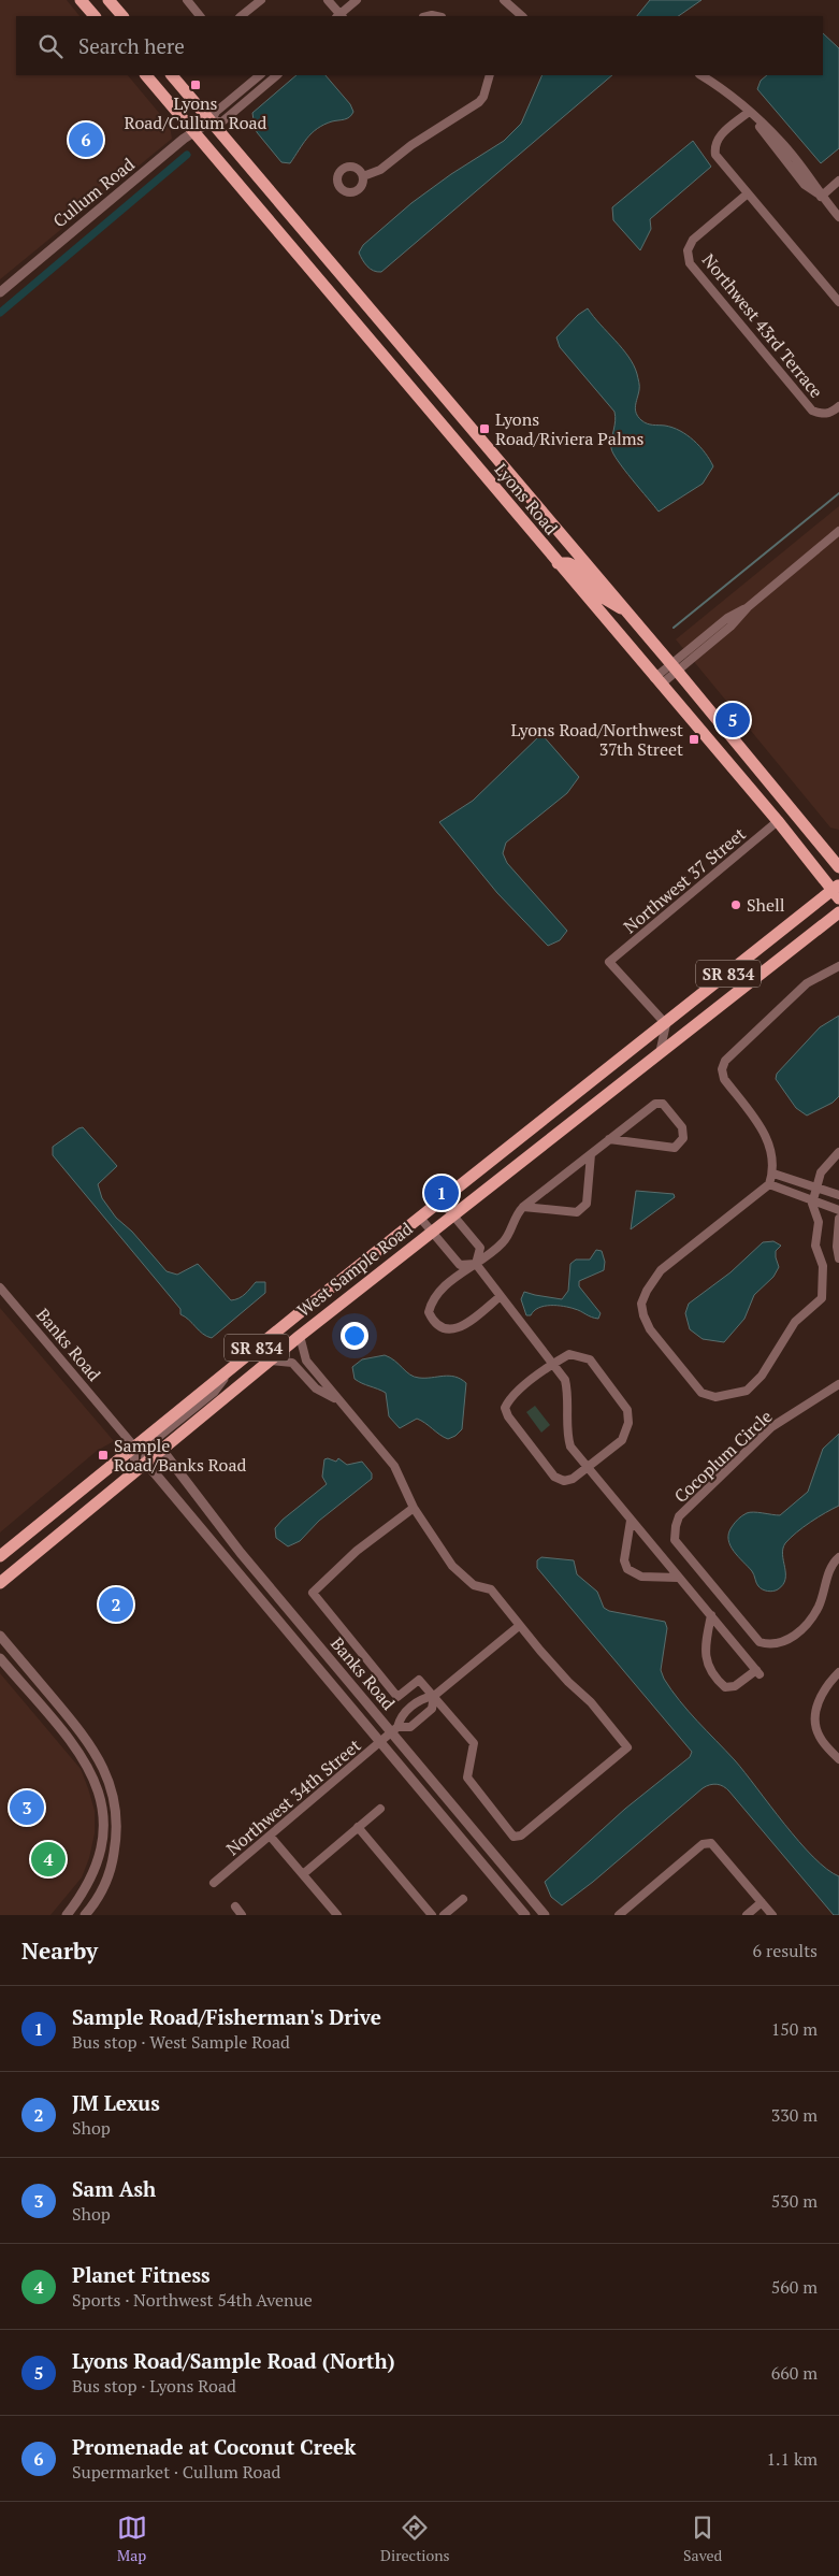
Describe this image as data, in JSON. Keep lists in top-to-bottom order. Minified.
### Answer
{"streets":{"main road":["Lyons Road","SR 834","West Sample Road"],"street":["Cullum Road","Northwest 43rd Terrace","Northwest 37 Street","Banks Road","Cocoplum Circle","Northwest 34th Street"]},"crossings":[["Cullum Road","Lyons Road"],["Lyons Road","Northwest 37 Street"],["Lyons Road","West Sample Road"],["Northwest 37 Street","West Sample Road"],["West Sample Road","Banks Road"],["Banks Road","Northwest 34th Street"]],"places":{"transit":["Lyons Road/Cullum Road","Lyons Road/Riviera Palms","Lyons Road/Northwest 37th Street","Sample Road/Banks Road"],"other":["Shell"]},"page":{"search":"Search here","pins":["6","5","1","2","3","4"],"heading":["Nearby","6 results"],"list":[{"mark":"1","name":"Sample Road/Fisherman's Drive","note":"Bus stop · West Sample Road","value":"150 m"},{"mark":"2","name":"JM Lexus","note":"Shop","value":"330 m"},{"mark":"3","name":"Sam Ash","note":"Shop","value":"530 m"},{"mark":"4","name":"Planet Fitness","note":"Sports · Northwest 54th Avenue","value":"560 m"},{"mark":"5","name":"Lyons Road/Sample Road (North)","note":"Bus stop · Lyons Road","value":"660 m"},{"mark":"6","name":"Promenade at Coconut Creek","note":"Supermarket · Cullum Road","value":"1.1 km"}],"nav":["Map","Directions","Saved"]}}
